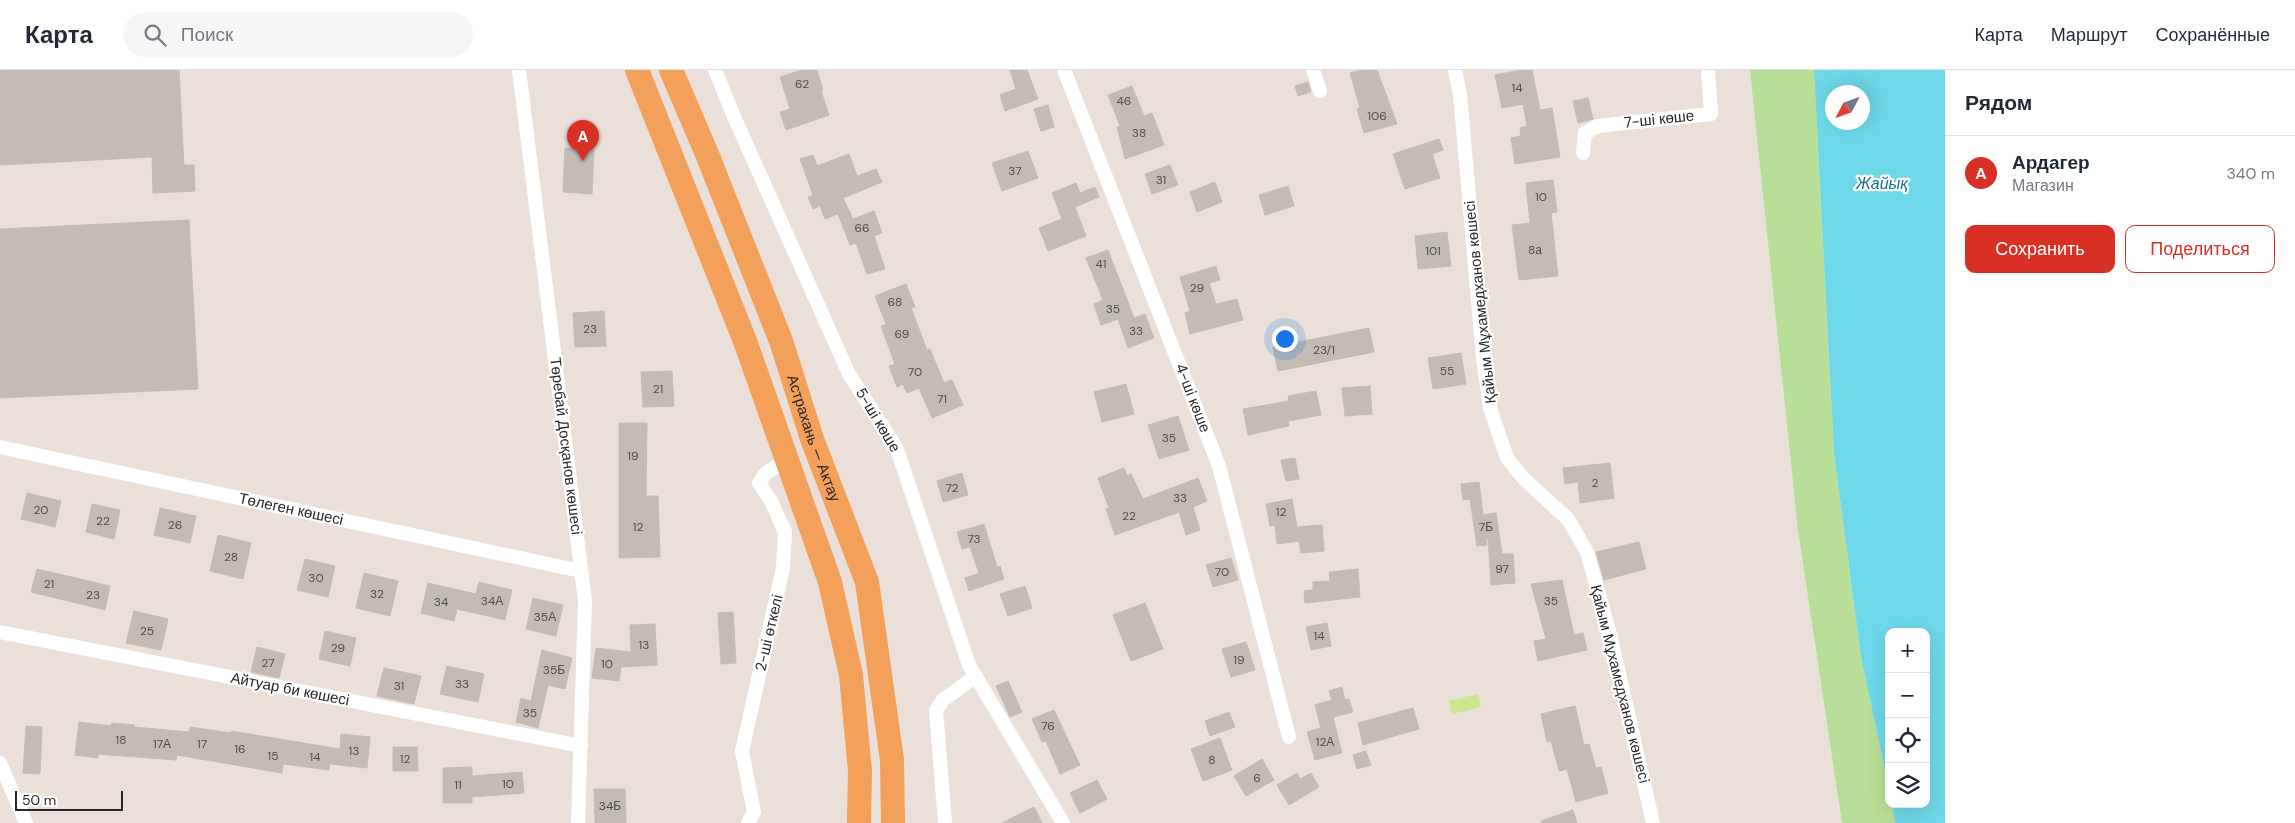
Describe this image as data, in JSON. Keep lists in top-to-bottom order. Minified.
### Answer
{"streets":{"highway":["Астрахань — Актау"],"street":["7-шi көше","Қайым Мұхамедханов көшесi","4-шi көше","5-шi көше","Төребай Досқанов көшесі","Төлеген көшесі","2-ші өткелі","Айтуар би көшесі"]},"crossings":[["Төребай Досқанов көшесі","Төлеген көшесі"],["Төребай Досқанов көшесі","Айтуар би көшесі"]],"water":["Жайық"],"house_numbers":["62","14","46","106","38","37","31","10","66","8а","101","41","29","68","35","23","33","69","23/1","55","70","21","71","35","19","2","72","33","20","12","22","22","26","12","7Б","73","28","97","70","30","21","32","23","34А","35","34","35А","25","14","13","29","19","27","10","35Б","33","31","35","76","18","12А","17А","17","16","13","15","14","12","8","6","10","11","34Б"],"scale_bar":"50 m","north":"bottom left","page":{"header":"Карта","search":"Поиск","nav":["Карта","Маршрут","Сохранённые"],"heading":"Рядом","pins":"A","list":[{"mark":"A","name":"Ардагер","note":"Магазин","value":"340 m"}],"buttons":["Сохранить","Поделиться"],"map_buttons":["+","−"],"scale":"50 m"}}
